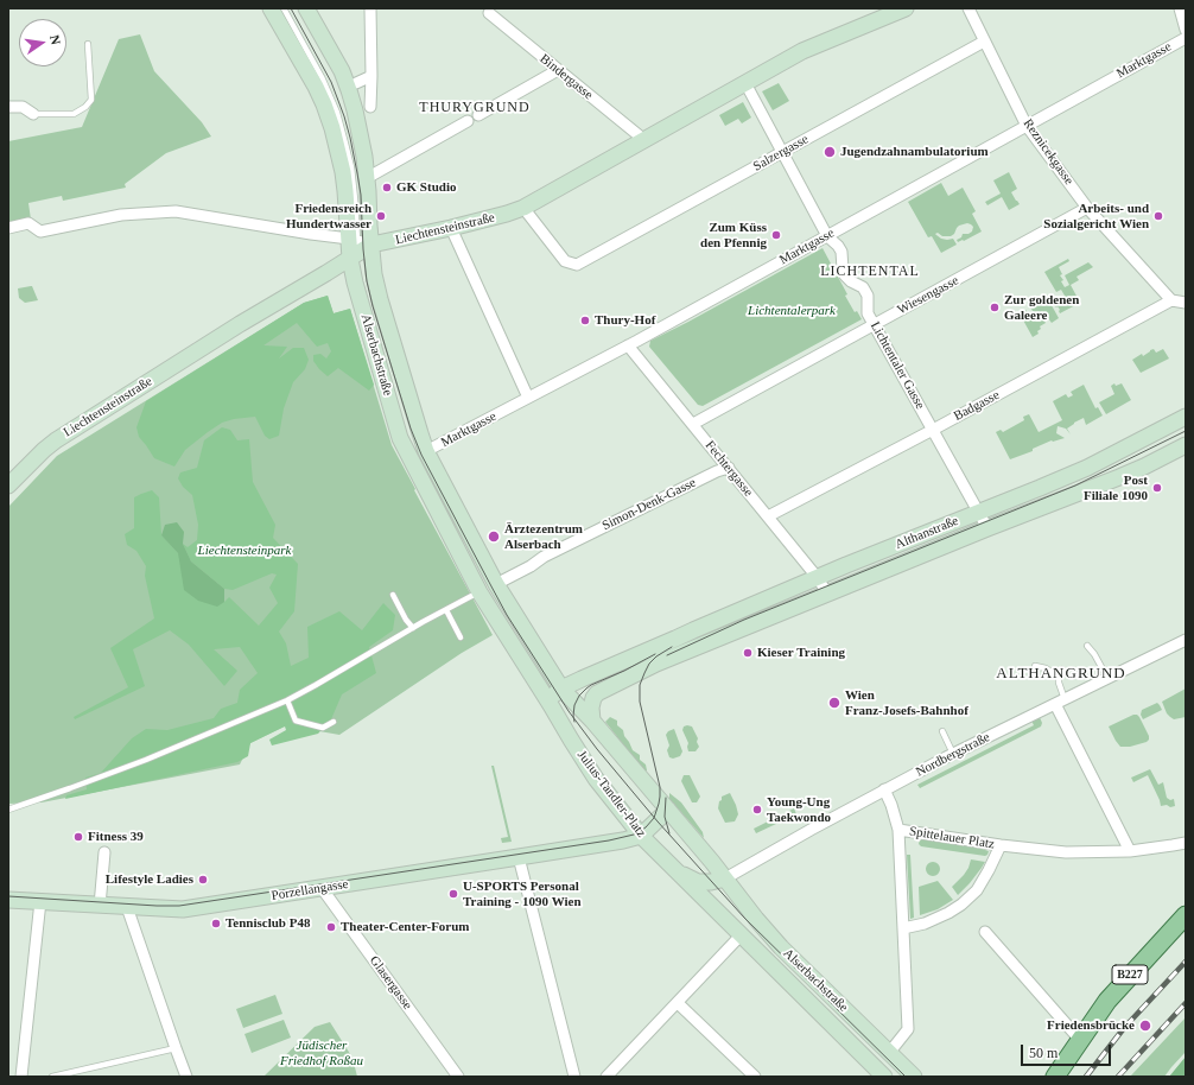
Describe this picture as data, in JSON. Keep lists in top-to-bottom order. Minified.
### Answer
{"streets":{"main road":["B227"],"street":["Marktgasse","Bindergasse","Reznicekgasse","Salzergasse","Liechtensteinstraße","Wiesengasse","Alserbachstraße","Lichtentaler Gasse","Badgasse","Fechtergasse","Simon-Denk-Gasse","Althanstraße","Nordbergstraße","Julius-Tandler-Platz","Spittelauer Platz","Porzellangasse","Glasergasse"]},"crossings":[["Marktgasse","Reznicekgasse"],["Marktgasse","Alserbachstraße"],["Marktgasse","Lichtentaler Gasse"],["Marktgasse","Fechtergasse"],["Bindergasse","Liechtensteinstraße"],["Reznicekgasse","Salzergasse"],["Reznicekgasse","Wiesengasse"],["Reznicekgasse","Badgasse"],["Salzergasse","Liechtensteinstraße"],["Salzergasse","Lichtentaler Gasse"],["Liechtensteinstraße","Alserbachstraße"],["Liechtensteinstraße","Lichtentaler Gasse"],["Wiesengasse","Lichtentaler Gasse"],["Wiesengasse","Fechtergasse"],["Alserbachstraße","Simon-Denk-Gasse"],["Alserbachstraße","Althanstraße"],["Alserbachstraße","Nordbergstraße"],["Alserbachstraße","Julius-Tandler-Platz"],["Lichtentaler Gasse","Badgasse"],["Lichtentaler Gasse","Althanstraße"],["Badgasse","Fechtergasse"],["Fechtergasse","Simon-Denk-Gasse"],["Fechtergasse","Althanstraße"],["Nordbergstraße","Spittelauer Platz"],["Julius-Tandler-Platz","Porzellangasse"],["Porzellangasse","Glasergasse"]],"districts":["THURYGRUND","LICHTENTAL","ALTHANGRUND"],"parks":["Lichtentalerpark","Liechtensteinpark","Jüdischer Friedhof Roßau"],"places":["Jugendzahnambulatorium","GK Studio","Friedensreich Hundertwasser","Arbeits- und Sozialgericht Wien","Zum Küss den Pfennig","Zur goldenen Galeere","Thury-Hof","Post Filiale 1090","Ärztezentrum Alserbach","Kieser Training","Wien Franz-Josefs-Bahnhof","Young-Ung Taekwondo","Fitness 39","Lifestyle Ladies","U-SPORTS Personal Training - 1090 Wien","Tennisclub P48","Theater-Center-Forum","Friedensbrücke"],"scale_bar":"50 m","north":"right"}
